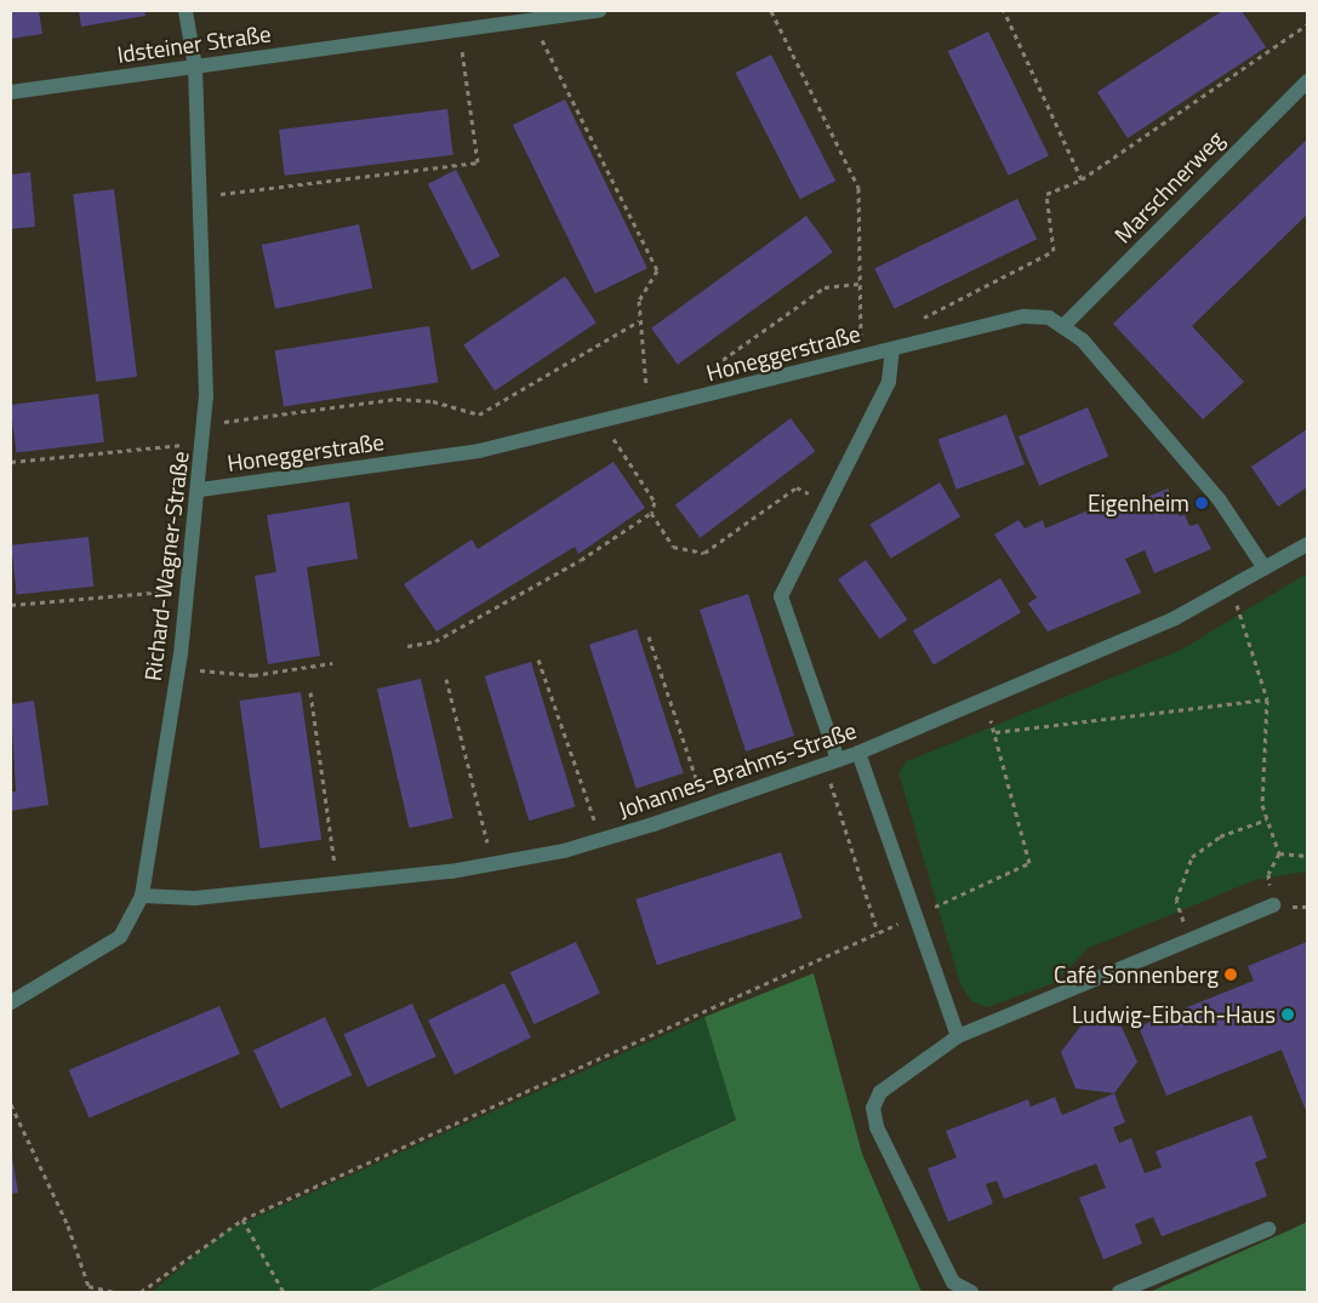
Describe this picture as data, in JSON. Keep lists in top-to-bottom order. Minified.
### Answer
{"streets":{"street":["Idsteiner Straße","Marschnerweg","Honeggerstraße","Richard-Wagner-Straße","Johannes-Brahms-Straße"]},"crossings":[["Idsteiner Straße","Richard-Wagner-Straße"],["Marschnerweg","Honeggerstraße"],["Honeggerstraße","Richard-Wagner-Straße"],["Richard-Wagner-Straße","Johannes-Brahms-Straße"]],"places":["Eigenheim","Café Sonnenberg","Ludwig-Eibach-Haus"]}
